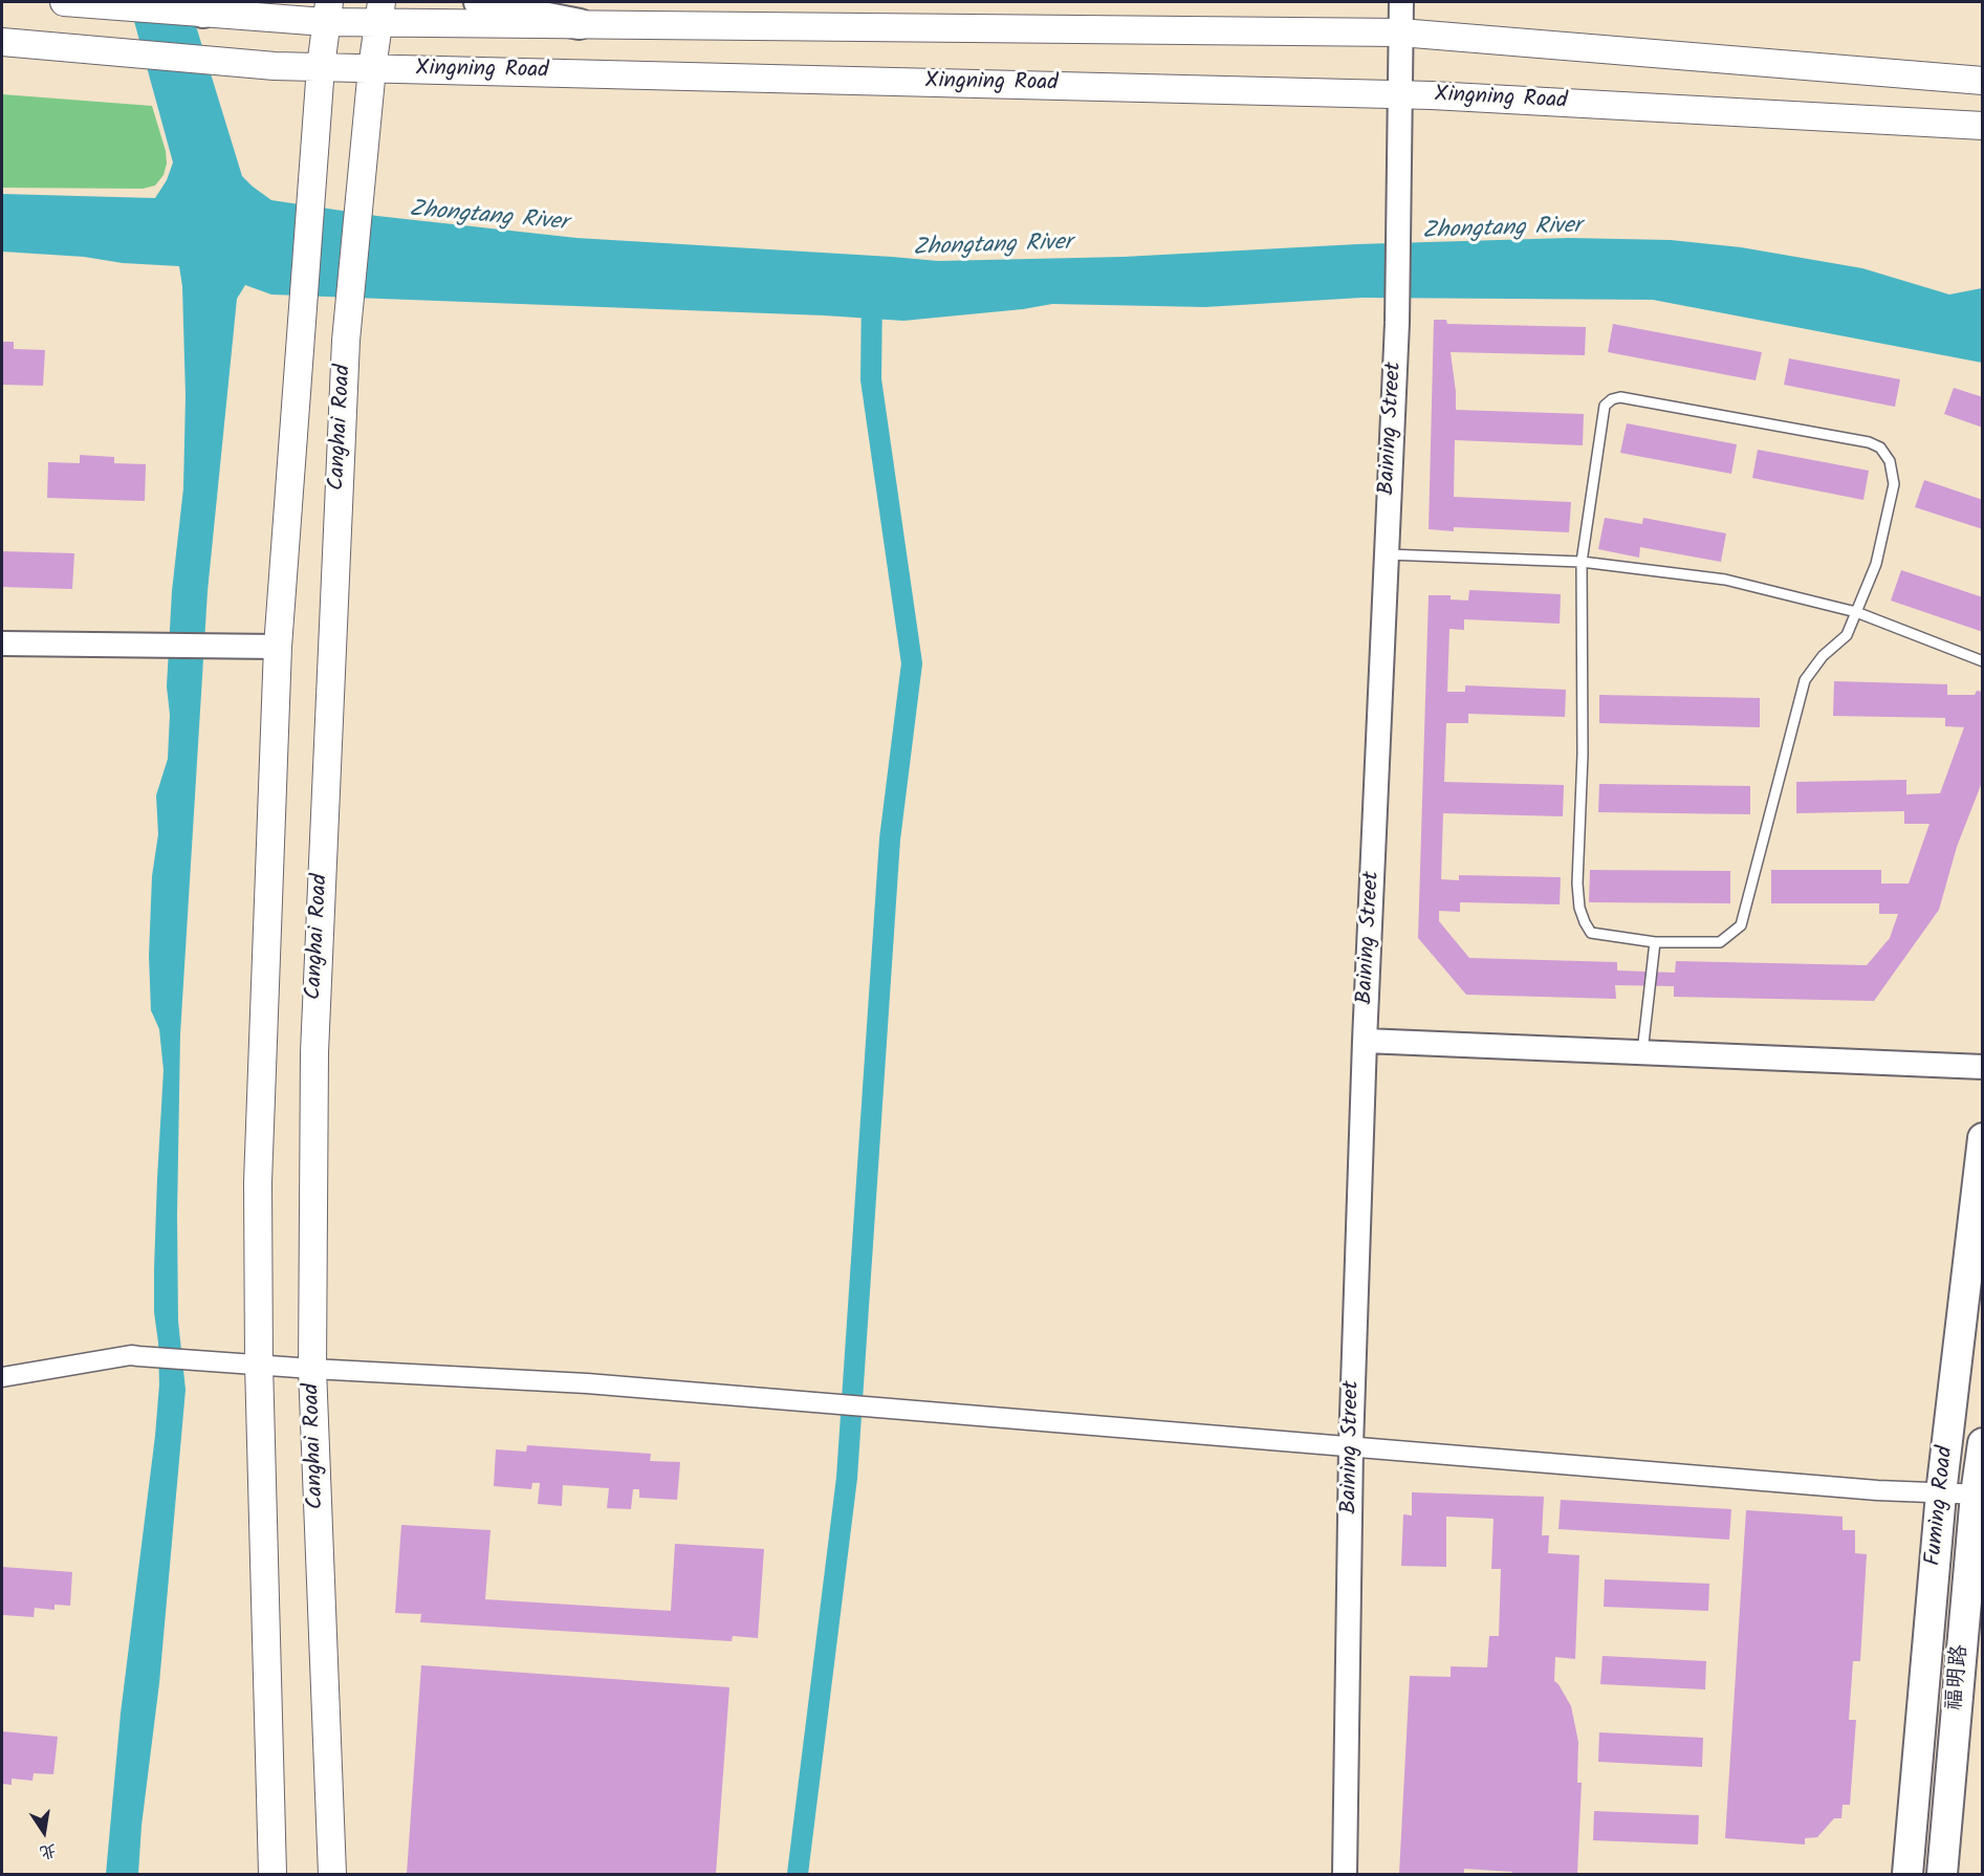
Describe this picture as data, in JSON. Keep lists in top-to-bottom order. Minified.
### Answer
{"streets":{"main road":["Xingning Road","Canghai Road","Fuming Road","福明路"],"street":["Baining Street"]},"crossings":[["Xingning Road","Canghai Road"],["Xingning Road","Baining Street"]],"water":["Zhongtang River"],"north":"bottom"}
